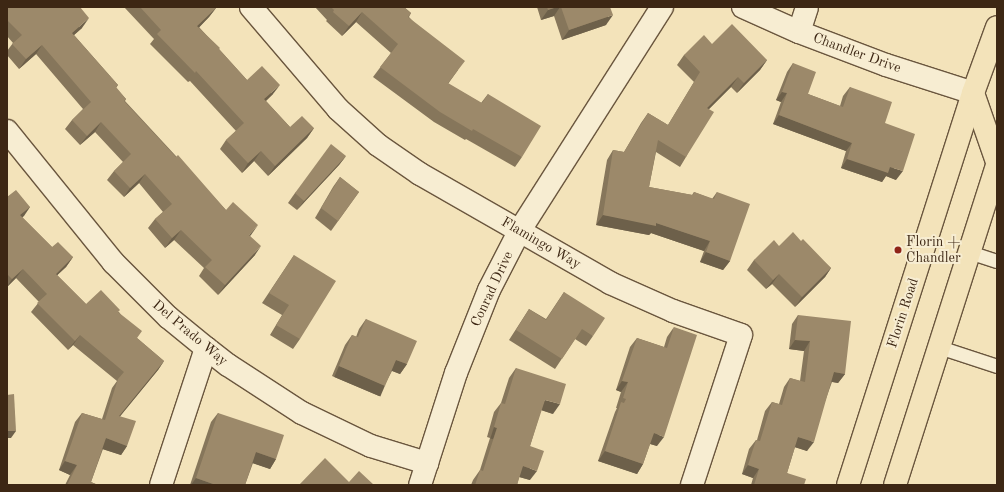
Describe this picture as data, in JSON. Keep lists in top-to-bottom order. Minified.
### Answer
{"streets":{"main road":["Florin Road"],"street":["Chandler Drive","Flamingo Way","Conrad Drive","Del Prado Way"]},"crossings":[["Chandler Drive","Florin Road"],["Flamingo Way","Conrad Drive"],["Conrad Drive","Del Prado Way"]],"places":["Florin + Chandler"]}
